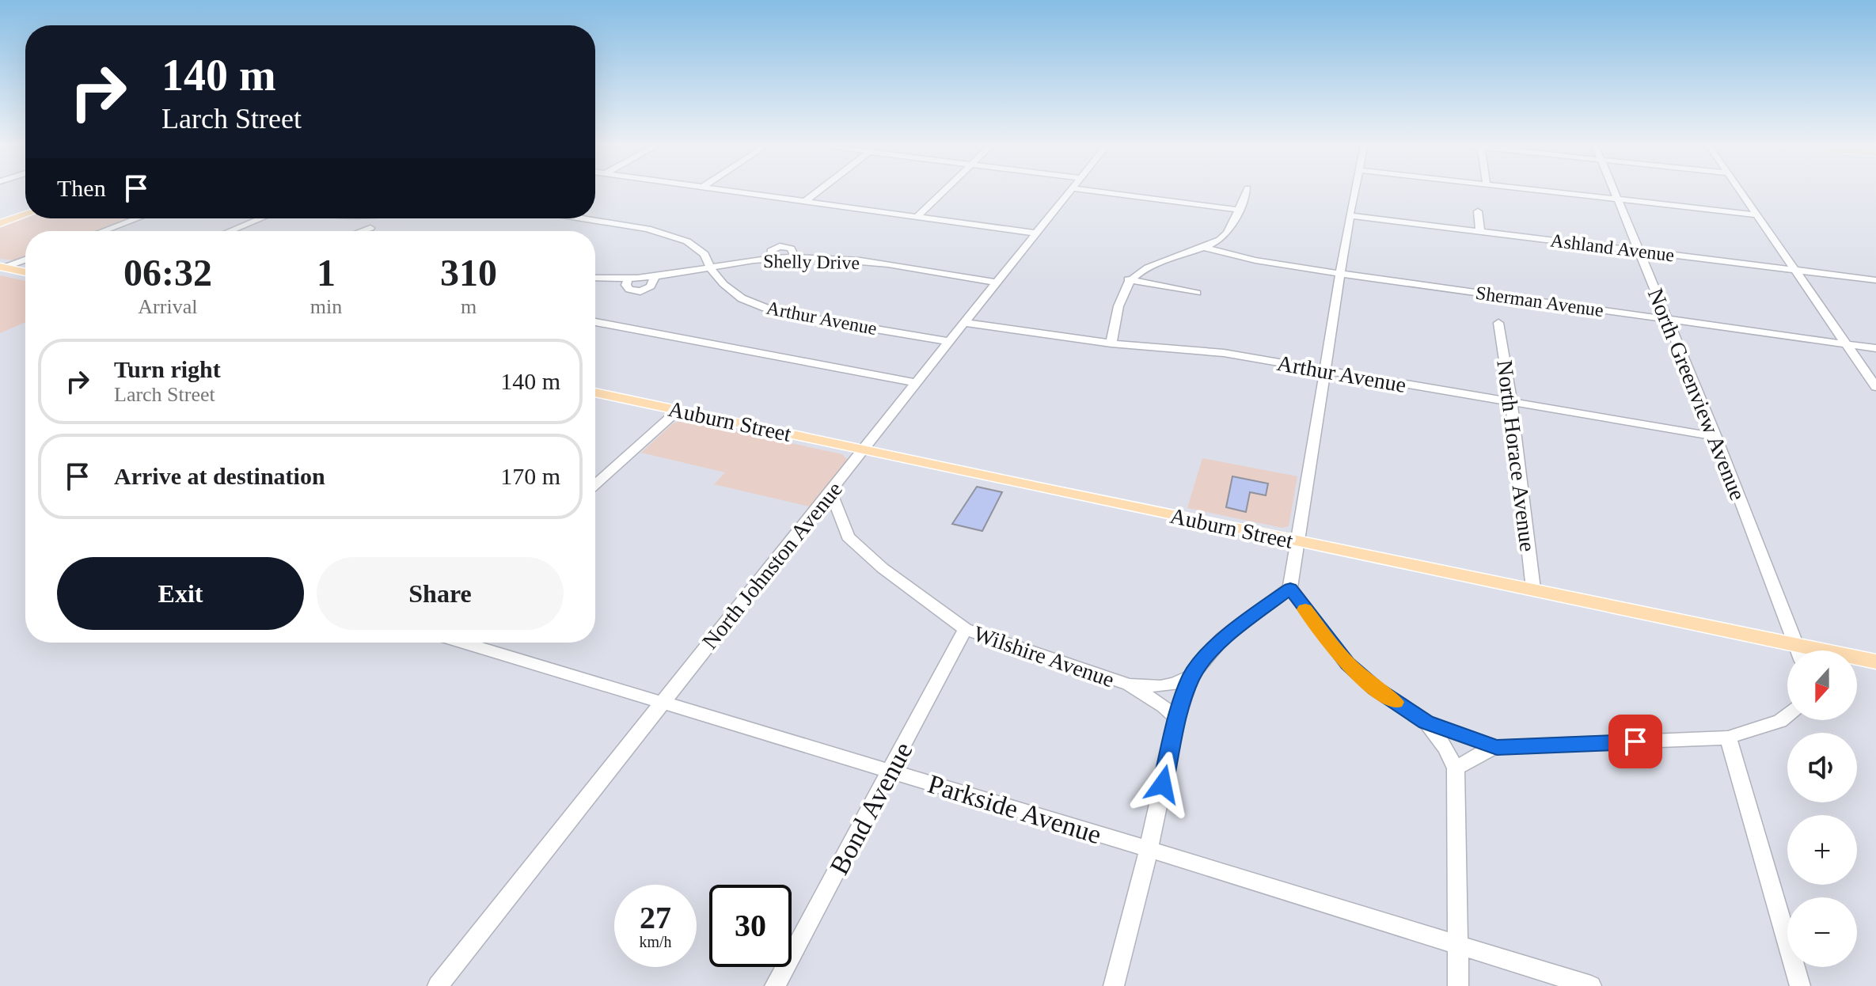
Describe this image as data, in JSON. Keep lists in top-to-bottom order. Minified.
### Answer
{"streets":{"main road":["Auburn Street"],"street":["Ashland Avenue","Shelly Drive","Sherman Avenue","Arthur Avenue","North Greenview Avenue","North Horace Avenue","North Johnston Avenue","Wilshire Avenue","Bond Avenue","Parkside Avenue"]},"crossings":[["Ashland Avenue","North Greenview Avenue"],["Shelly Drive","Arthur Avenue"],["Shelly Drive","North Johnston Avenue"],["Sherman Avenue","North Greenview Avenue"],["Arthur Avenue","North Greenview Avenue"],["Arthur Avenue","North Horace Avenue"],["Arthur Avenue","North Johnston Avenue"],["Auburn Street","North Horace Avenue"],["Auburn Street","North Johnston Avenue"],["North Johnston Avenue","Wilshire Avenue"],["North Johnston Avenue","Parkside Avenue"],["Wilshire Avenue","Bond Avenue"],["Bond Avenue","Parkside Avenue"]],"north":"bottom","page":{"turn":["140 m","Larch Street"],"then":"Then","eta":["06:32","Arrival","1","min","310","m"],"list":[{"name":"Turn right","note":"Larch Street","value":"140 m"},{"name":"Arrive at destination","value":"170 m"}],"buttons":["Exit","Share"],"map_buttons":["+","−"],"speed":"27 km/h","limit":"30"}}
